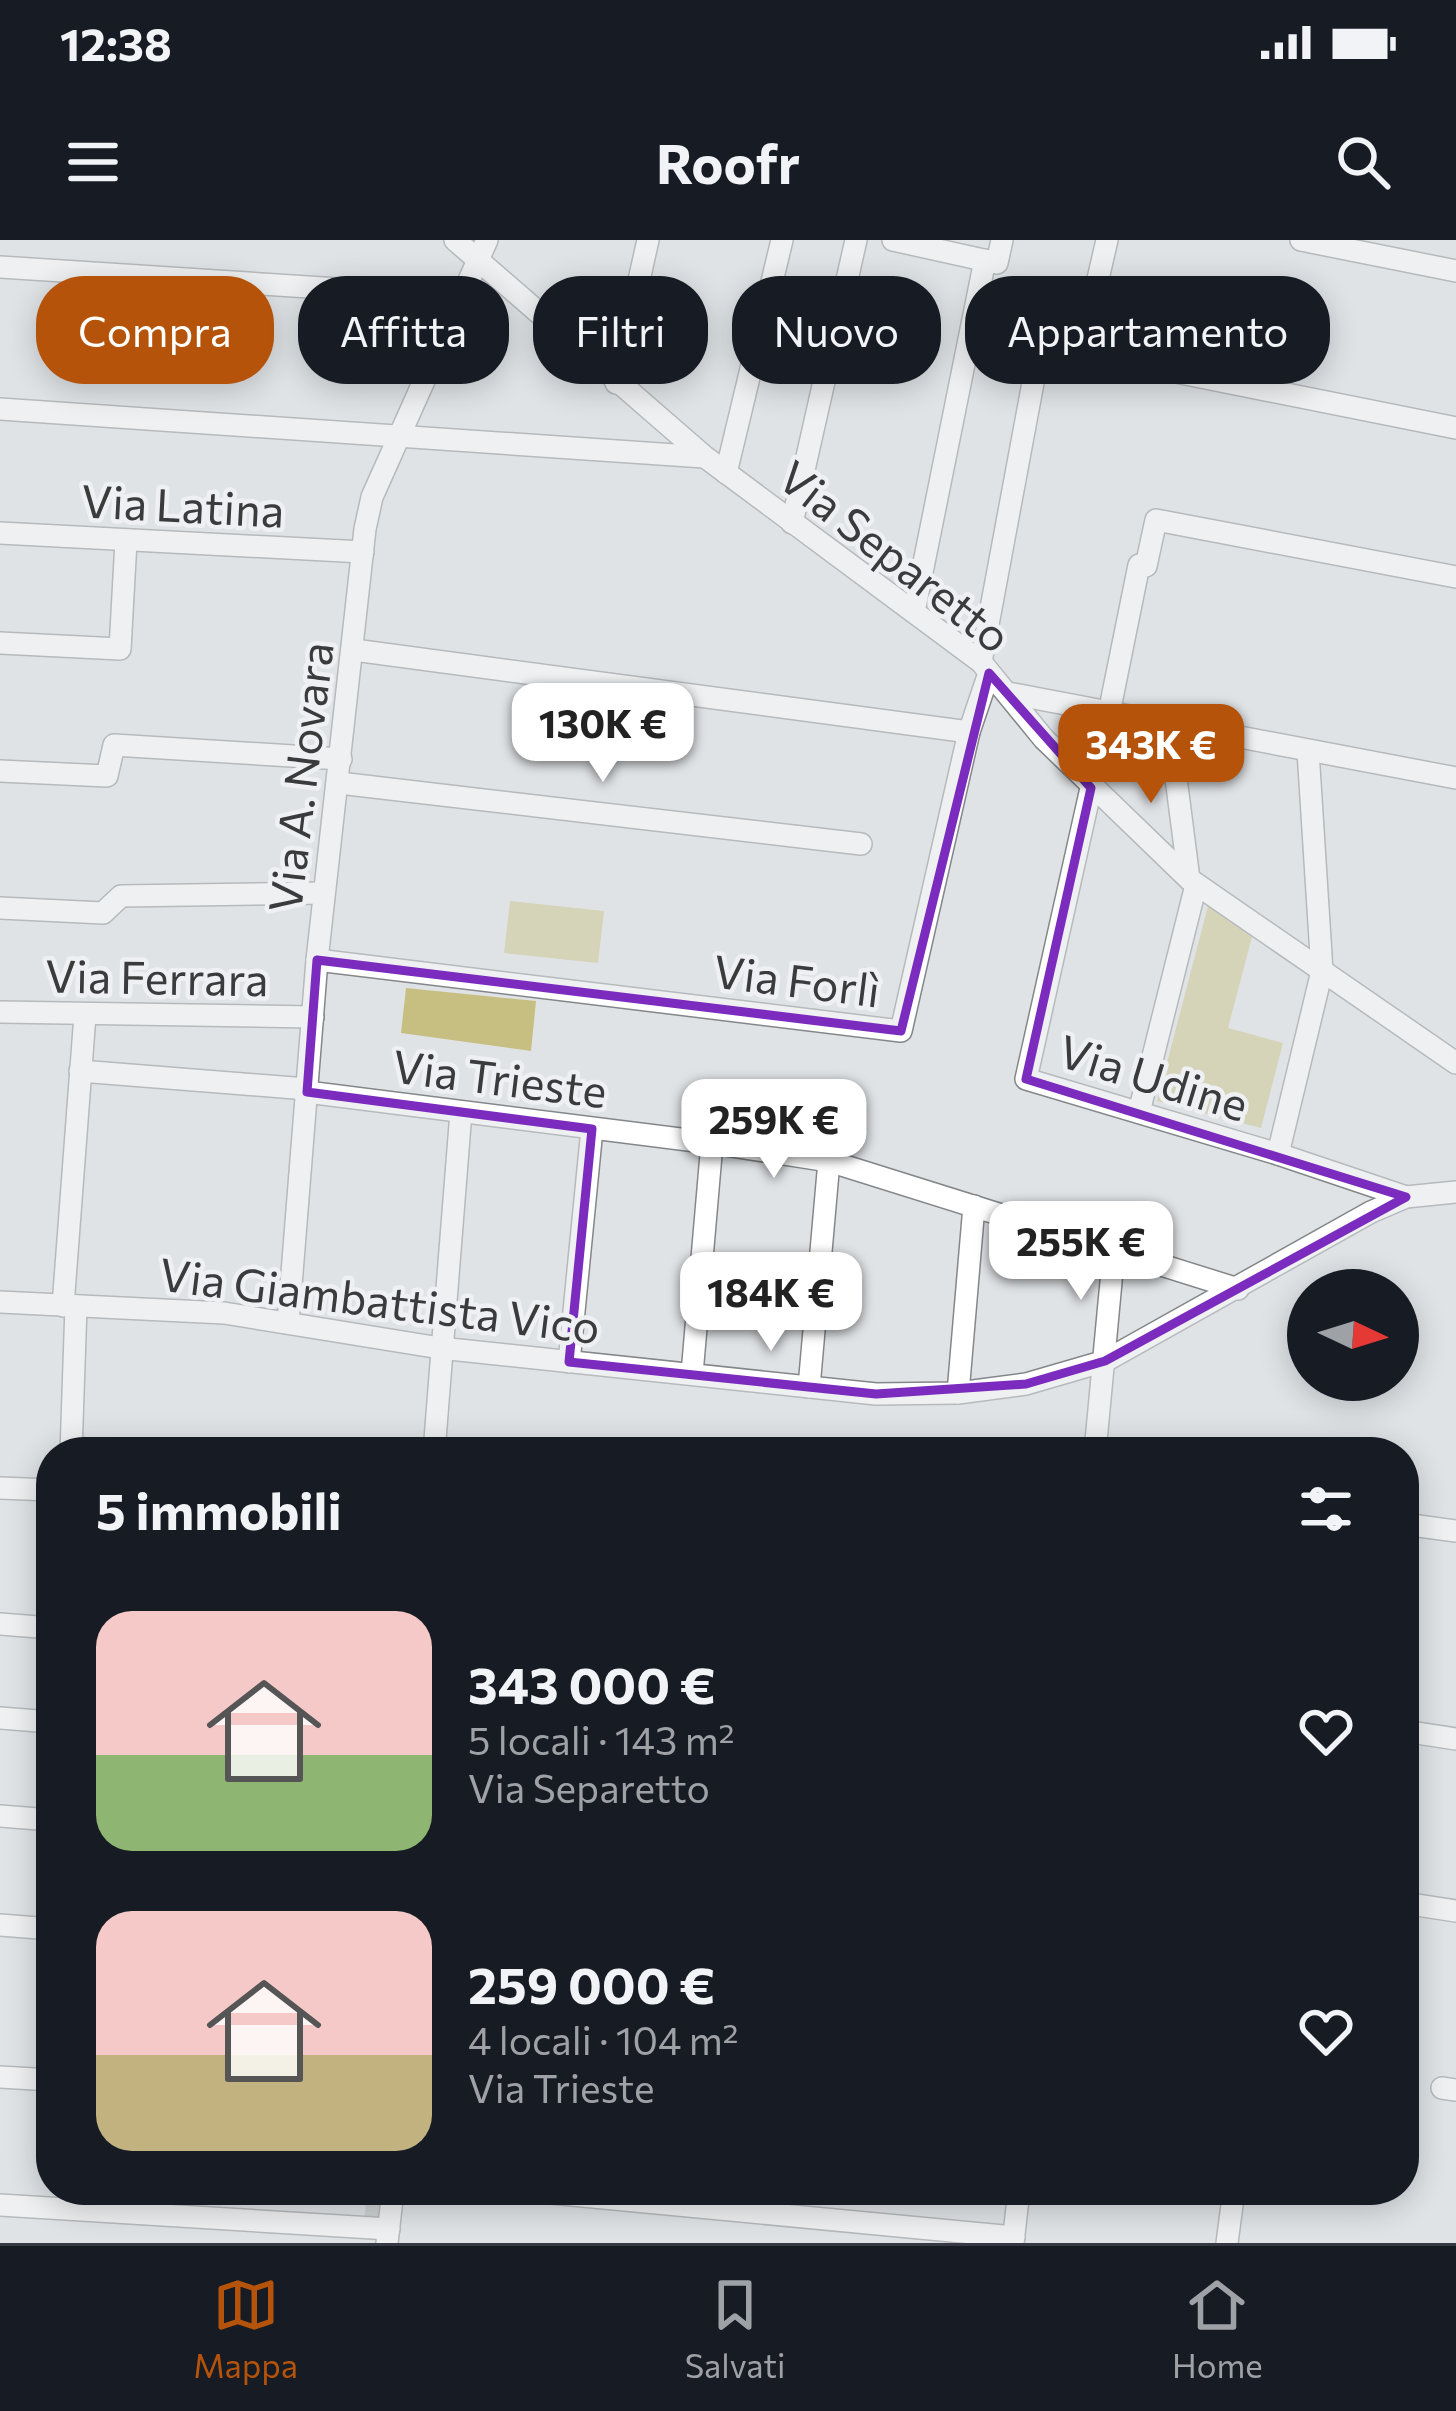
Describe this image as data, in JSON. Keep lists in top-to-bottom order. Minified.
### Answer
{"streets":{"street":["Via Latina","Via Separetto","Via A. Novara","Via Ferrara","Via Forlì","Via Udine","Via Trieste","Via Giambattista Vico"]},"crossings":[["Via Latina","Via A. Novara"],["Via Separetto","Via Forlì"],["Via Separetto","Via Udine"],["Via A. Novara","Via Ferrara"],["Via A. Novara","Via Forlì"],["Via A. Novara","Via Trieste"],["Via A. Novara","Via Giambattista Vico"],["Via Udine","Via Giambattista Vico"],["Via Trieste","Via Giambattista Vico"]],"north":"right","page":{"status":"12:38","header":"Roofr","chip":["Compra","Affitta","Filtri","Nuovo","Appartamento"],"price":["130K €","343K €","259K €","255K €","184K €"],"heading":"5 immobili","list":[{"name":"343 000 €","note":"5 locali · 143 m² · Via Separetto"},{"name":"259 000 €","note":"4 locali · 104 m² · Via Trieste"}],"tabs":["Mappa","Salvati","Home"]}}
